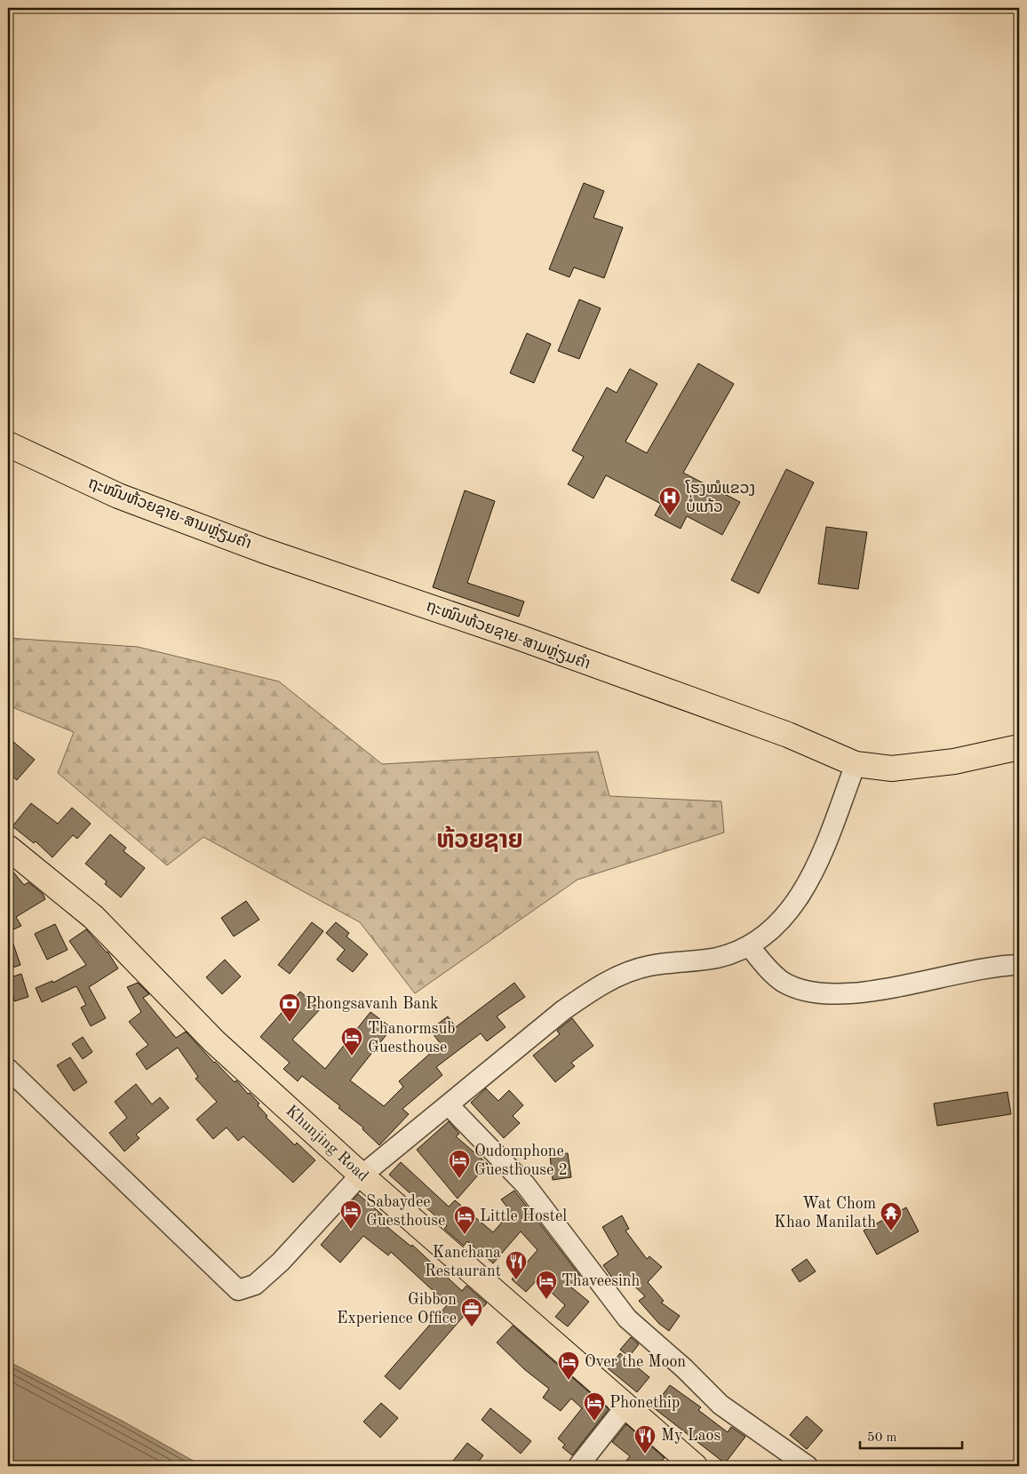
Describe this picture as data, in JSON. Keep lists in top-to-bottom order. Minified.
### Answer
{"streets":{"main road":["ຖະໜົນຫ້ວຍຊາຍ-ສາມຫຼ່ຽມຄຳ","Khunjing Road"]},"districts":["ຫ້ວຍຊາຍ"],"places":{"hospital":["ໂຮງໝໍແຂວງ ບໍ່ແກ້ວ"],"bank":["Phongsavanh Bank"],"hotel":["Thanormsub Guesthouse","Oudomphone Guesthouse 2","Sabaydee Guesthouse","Little Hostel","Thaveesinh","Over the Moon","Phonethip"],"temple":["Wat Chom Khao Manilath"],"restaurant":["Kanchana Restaurant","My Laos"],"office":["Gibbon Experience Office"]},"scale_bar":"50 m"}
